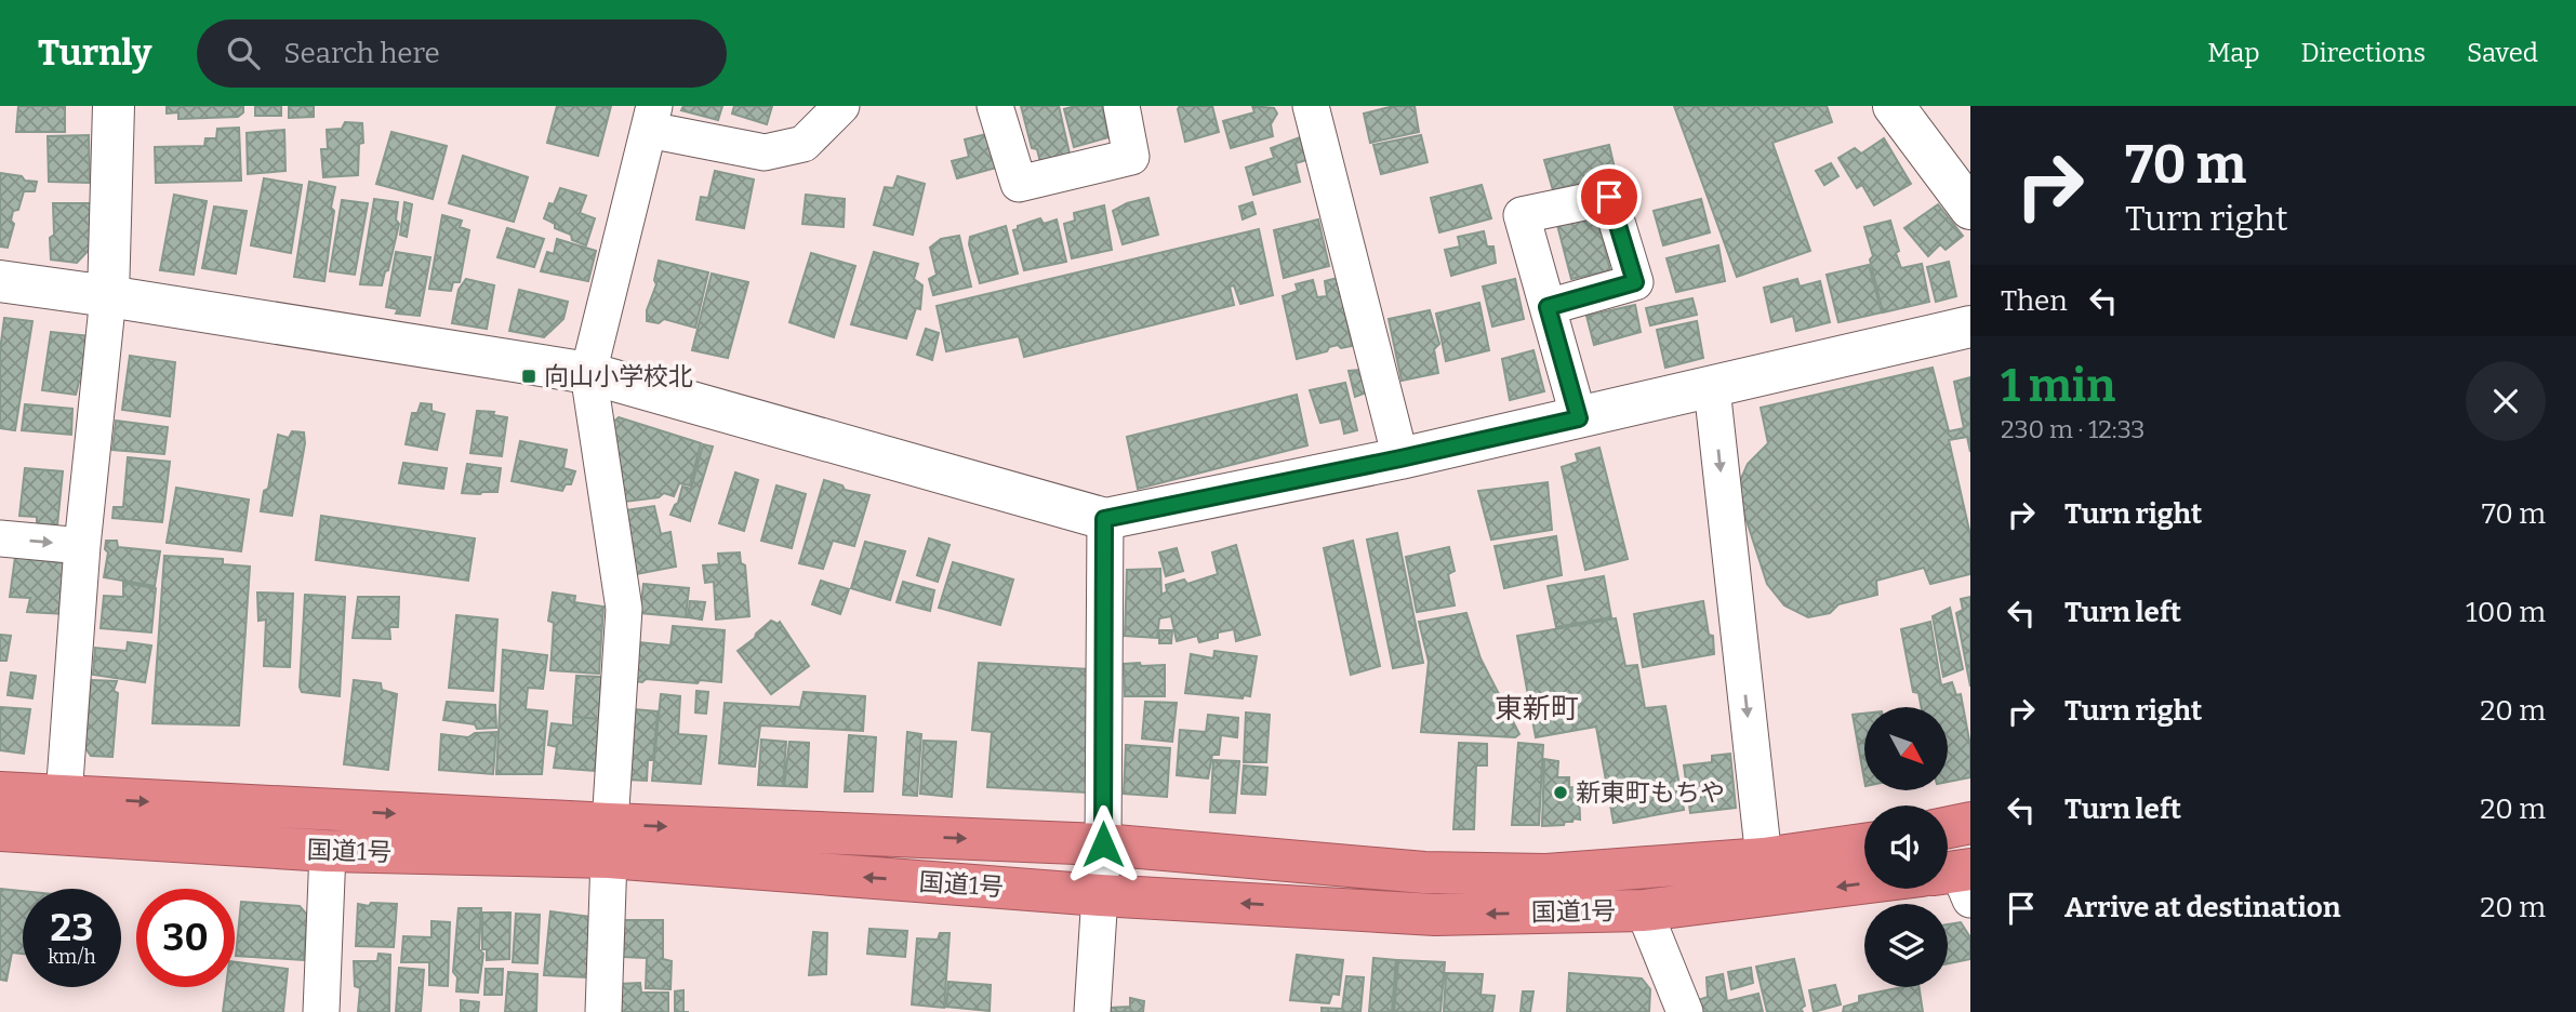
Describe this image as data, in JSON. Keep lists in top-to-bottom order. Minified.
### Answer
{"streets":{"highway":["国道1号"]},"districts":["東新町"],"places":{"transit":["向山小学校北"],"other":["新東町もちや"]},"north":"bottom right","page":{"header":"Turnly","search":"Search here","nav":["Map","Directions","Saved"],"turn":["70 m","Turn right"],"then":"Then","heading":["1 min","230 m · 12:33"],"list":[{"name":"Turn right","value":"70 m"},{"name":"Turn left","value":"100 m"},{"name":"Turn right","value":"20 m"},{"name":"Turn left","value":"20 m"},{"name":"Arrive at destination","value":"20 m"}],"speed":"23 km/h","limit":"30"}}
